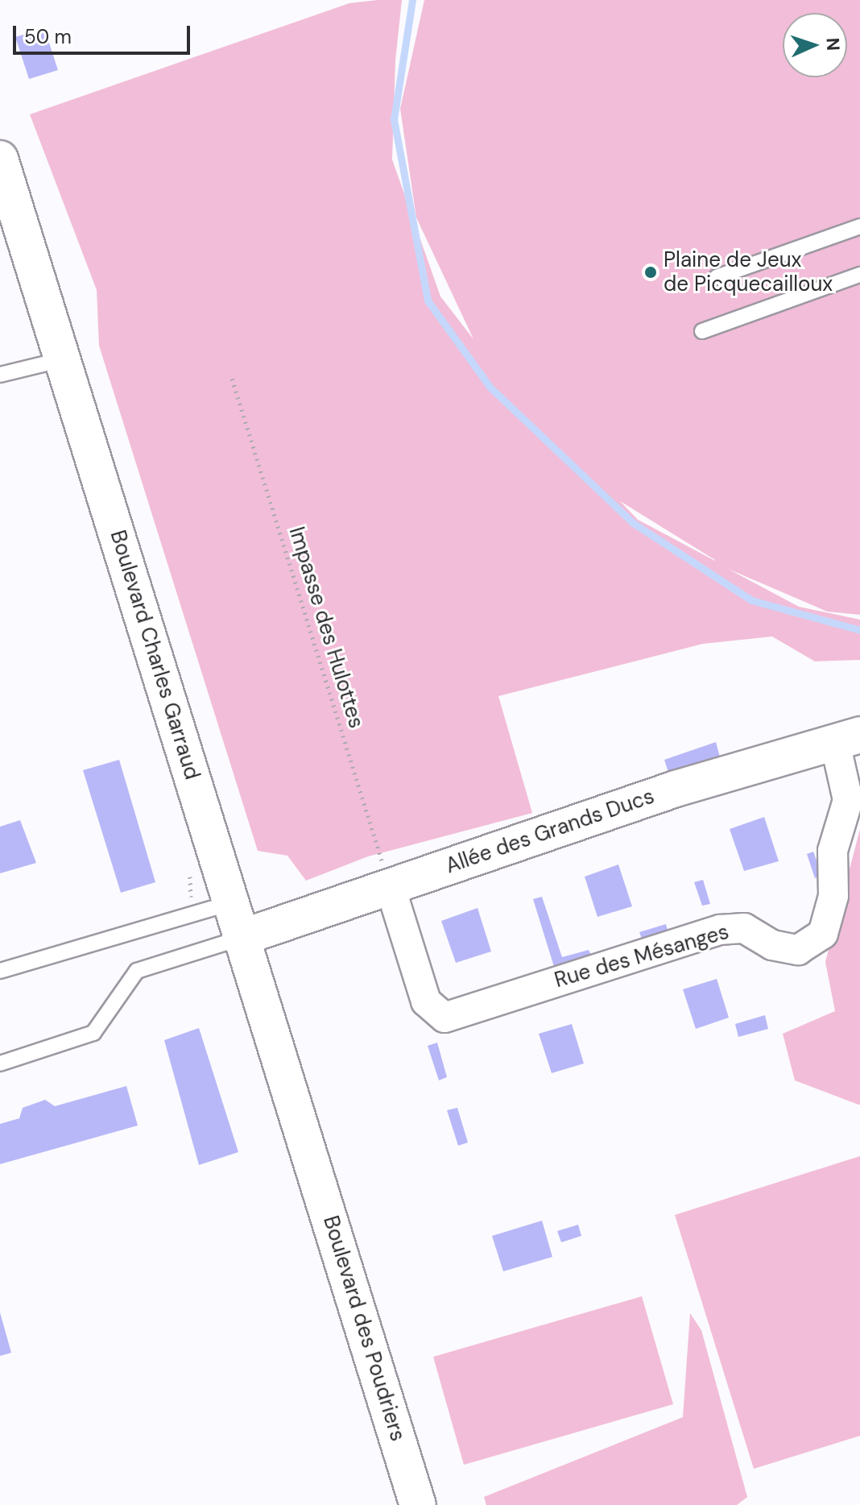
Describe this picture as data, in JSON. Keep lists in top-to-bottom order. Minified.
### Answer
{"streets":{"main road":["Boulevard Charles Garraud","Allée des Grands Ducs","Boulevard des Poudriers"],"street":["Rue des Mésanges"],"path":["Impasse des Hulottes"]},"crossings":[["Impasse des Hulottes","Allée des Grands Ducs"],["Impasse des Hulottes","Rue des Mésanges"],["Boulevard Charles Garraud","Allée des Grands Ducs"],["Boulevard Charles Garraud","Boulevard des Poudriers"],["Allée des Grands Ducs","Rue des Mésanges"]],"places":["Plaine de Jeux de Picquecailloux"],"scale_bar":"50 m","north":"right"}
